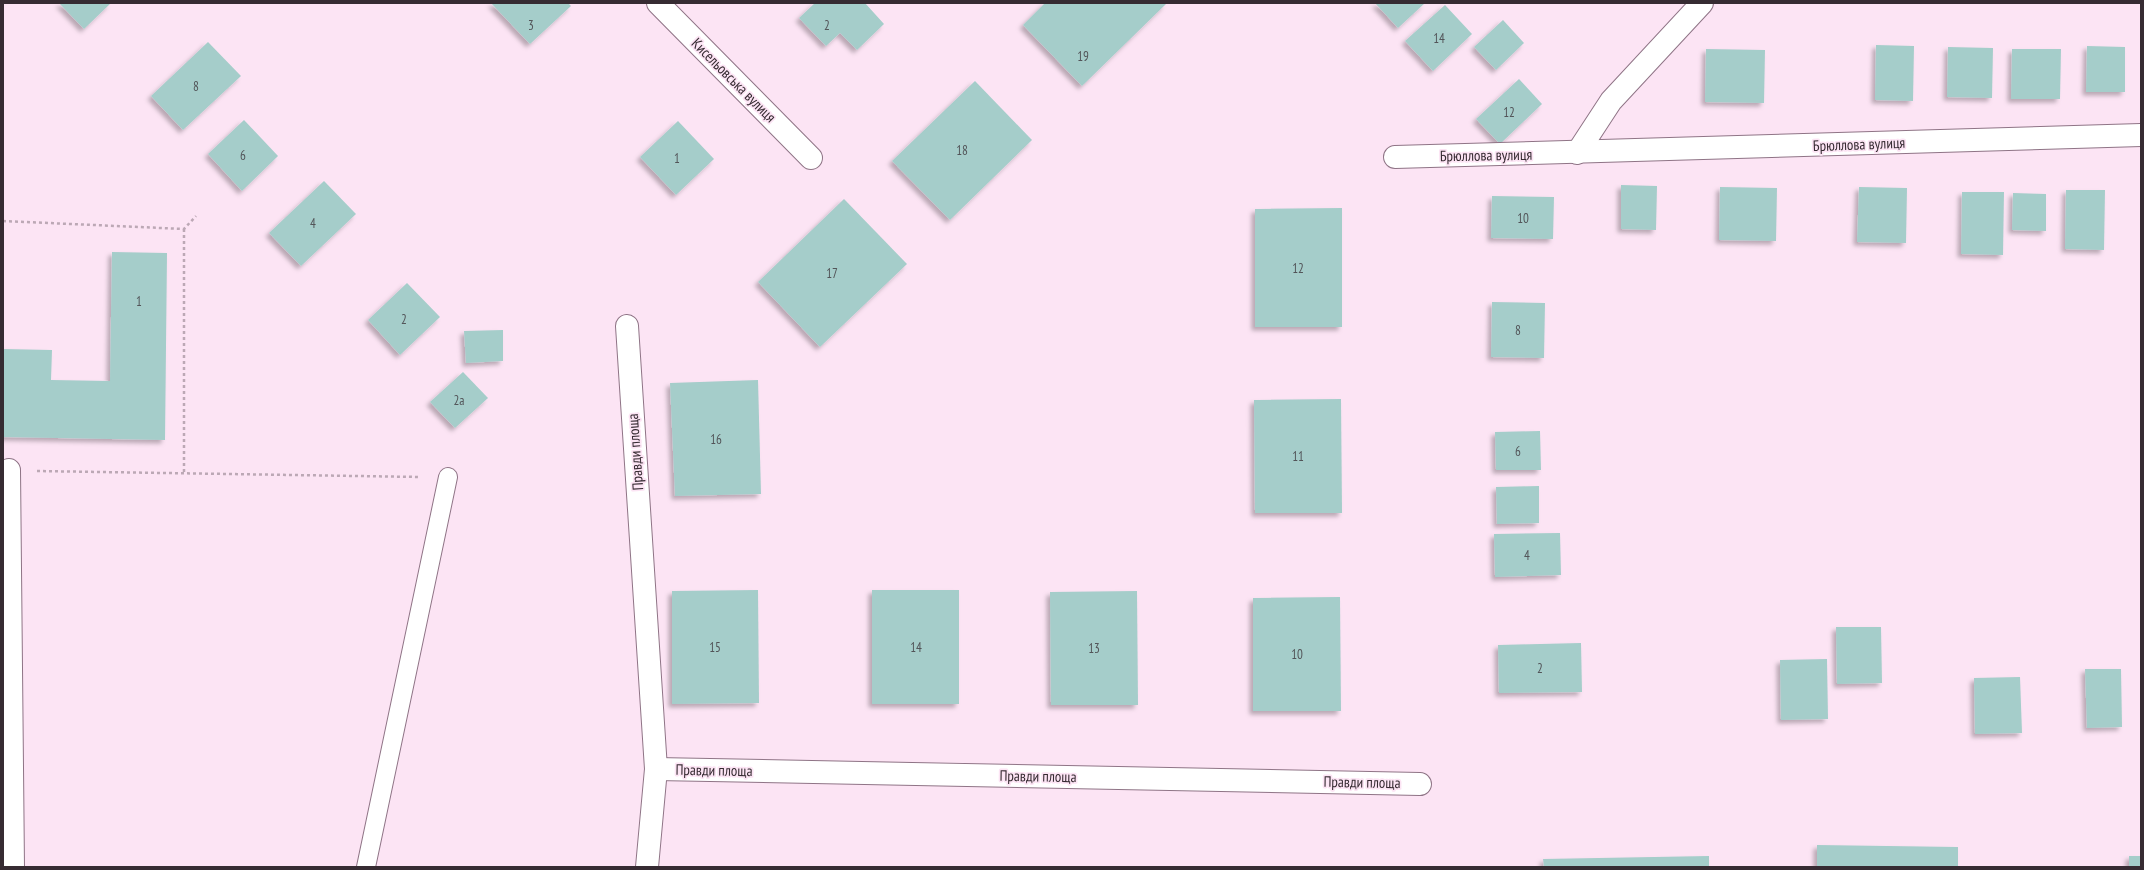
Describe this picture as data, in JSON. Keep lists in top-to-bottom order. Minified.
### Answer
{"streets":{"street":["Кисельовська вулиця","Брюллова вулиця","Правди площа"]},"house_numbers":["3","2","14","19","8","12","18","6","1","10","4","12","17","1","2","8","2а","16","6","11","4","15","14","13","10","2"]}
